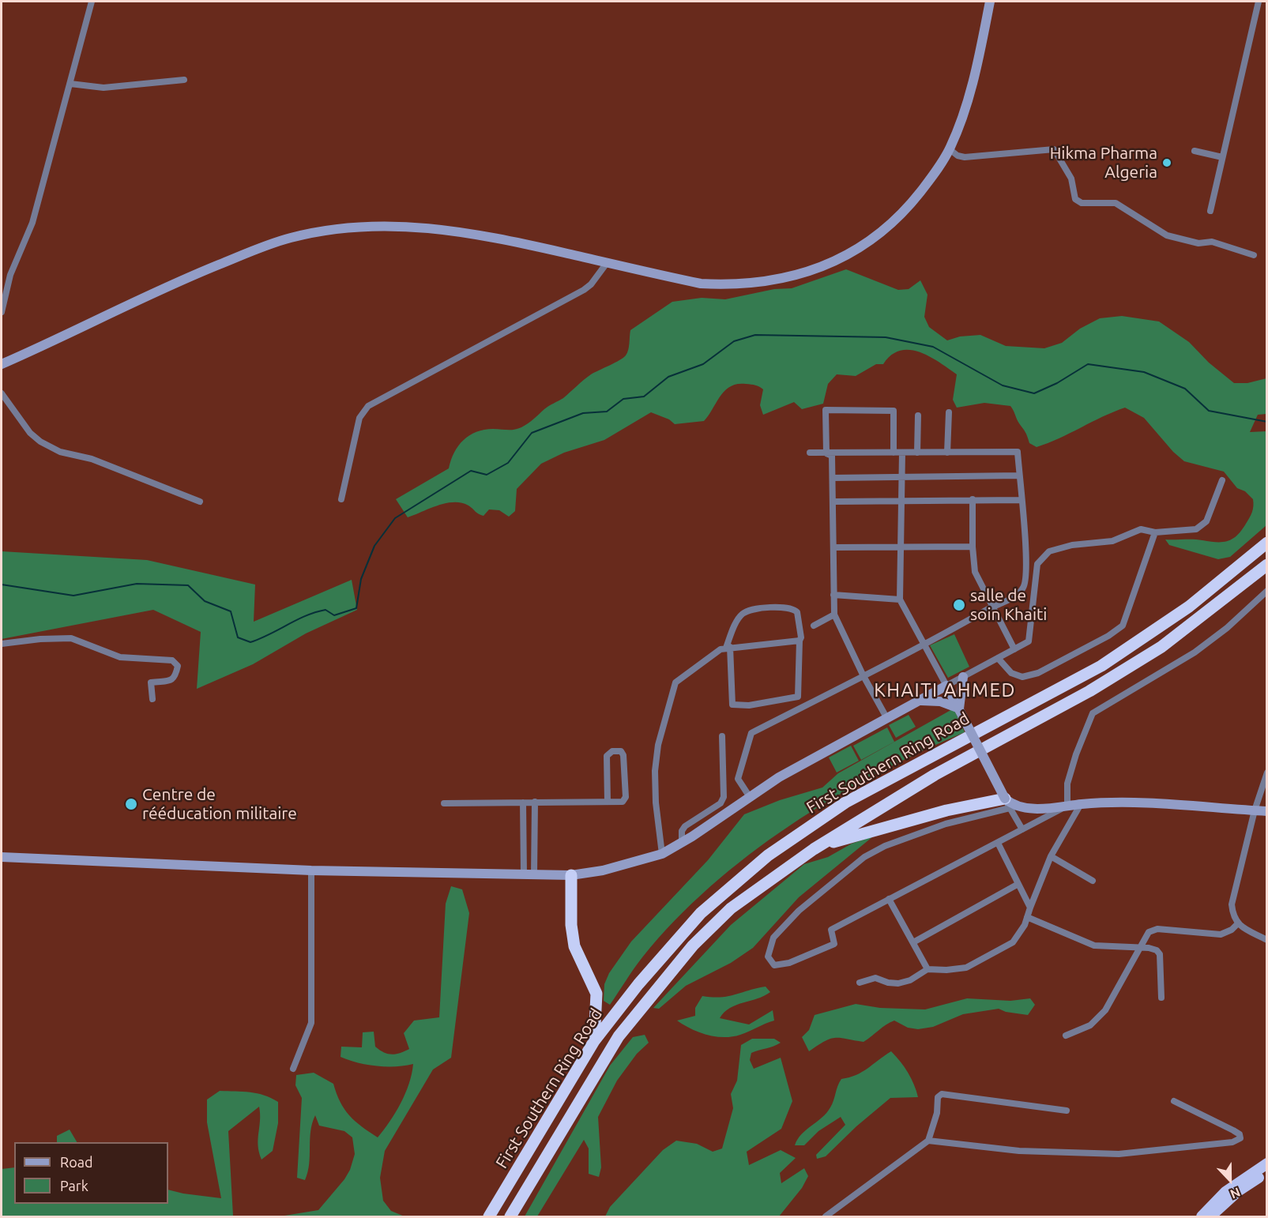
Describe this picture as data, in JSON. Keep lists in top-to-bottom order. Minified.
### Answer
{"streets":{"highway":["First Southern Ring Road"]},"districts":["KHAITI AHMED"],"places":["Hikma Pharma Algeria","salle de soin Khaiti","Centre de rééducation militaire"],"legend":["Road","Park"],"north":"bottom"}
